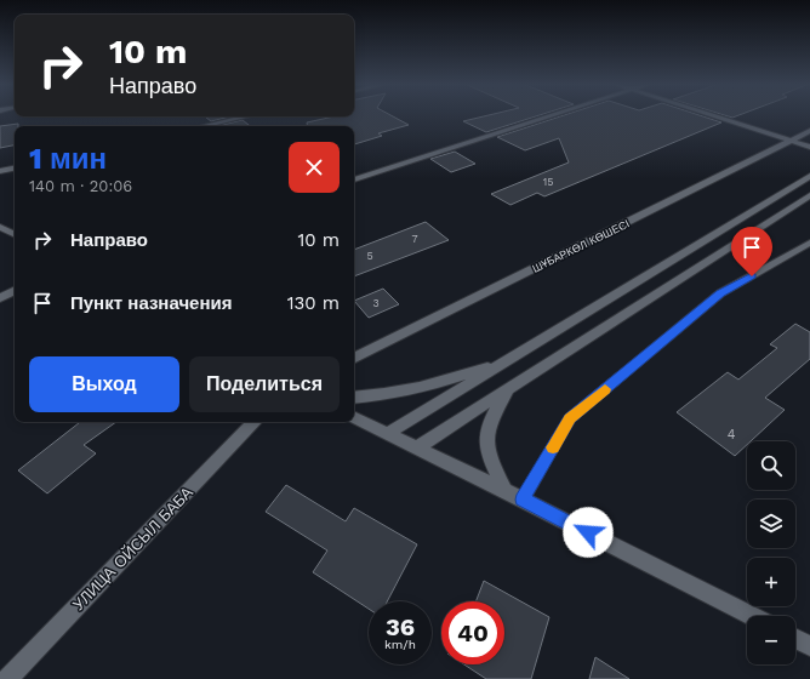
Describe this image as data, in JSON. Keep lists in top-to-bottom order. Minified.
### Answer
{"streets":{"street":["ШҰБАРКӨЛ КӨШЕСІ","УЛИЦА ОЙСЫЛ БАБА"]},"house_numbers":["15","7","5","3","4"],"page":{"turn":["10 m","Направо"],"heading":["1 мин","140 m · 20:06"],"list":[{"name":"Направо","value":"10 m"},{"name":"Пункт назначения","value":"130 m"}],"buttons":["Выход","Поделиться"],"map_buttons":["+","−"],"speed":"36 km/h","limit":"40"}}
